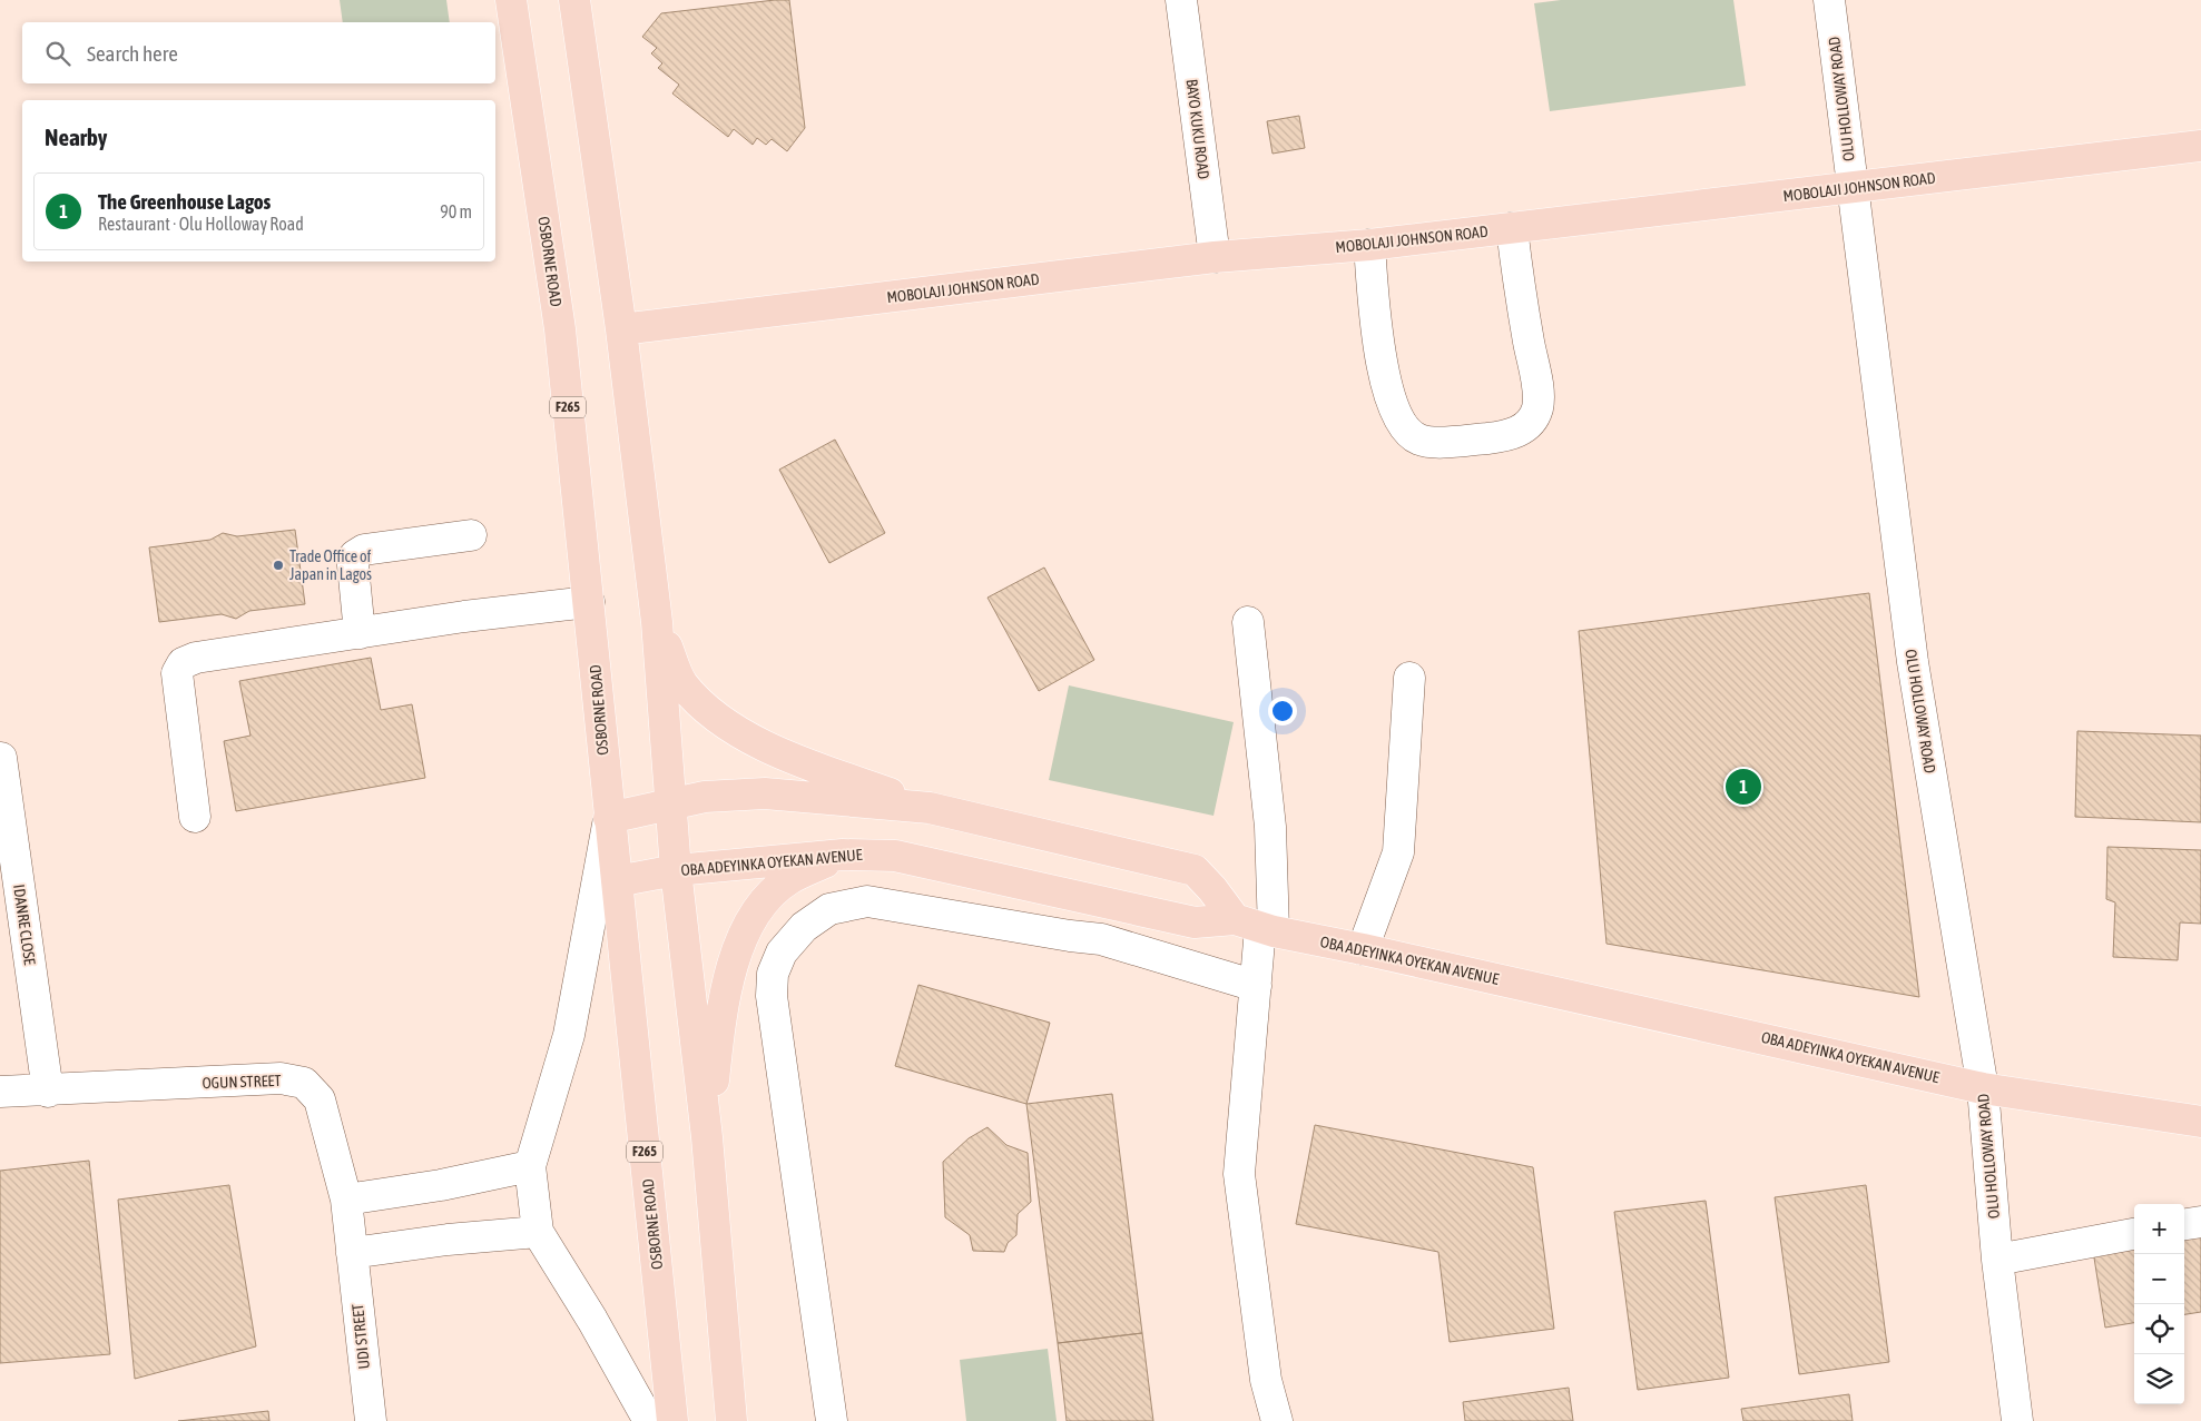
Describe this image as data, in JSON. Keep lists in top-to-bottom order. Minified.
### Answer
{"streets":{"main road":["MOBOLAJI JOHNSON ROAD","OSBORNE ROAD","F265","OBA ADEYINKA OYEKAN AVENUE"],"street":["OLU HOLLOWAY ROAD","BAYO KUKU ROAD","IDANRE CLOSE","OGUN STREET","UDI STREET"]},"crossings":[["OLU HOLLOWAY ROAD","MOBOLAJI JOHNSON ROAD"],["OLU HOLLOWAY ROAD","OBA ADEYINKA OYEKAN AVENUE"],["BAYO KUKU ROAD","MOBOLAJI JOHNSON ROAD"],["OSBORNE ROAD","OBA ADEYINKA OYEKAN AVENUE"],["IDANRE CLOSE","OGUN STREET"],["OGUN STREET","UDI STREET"]],"places":["Trade Office of Japan in Lagos"],"page":{"search":"Search here","heading":"Nearby","list":[{"mark":"1","name":"The Greenhouse Lagos","note":"Restaurant · Olu Holloway Road","value":"90 m"}],"pins":"1","map_buttons":["+","−"]}}
